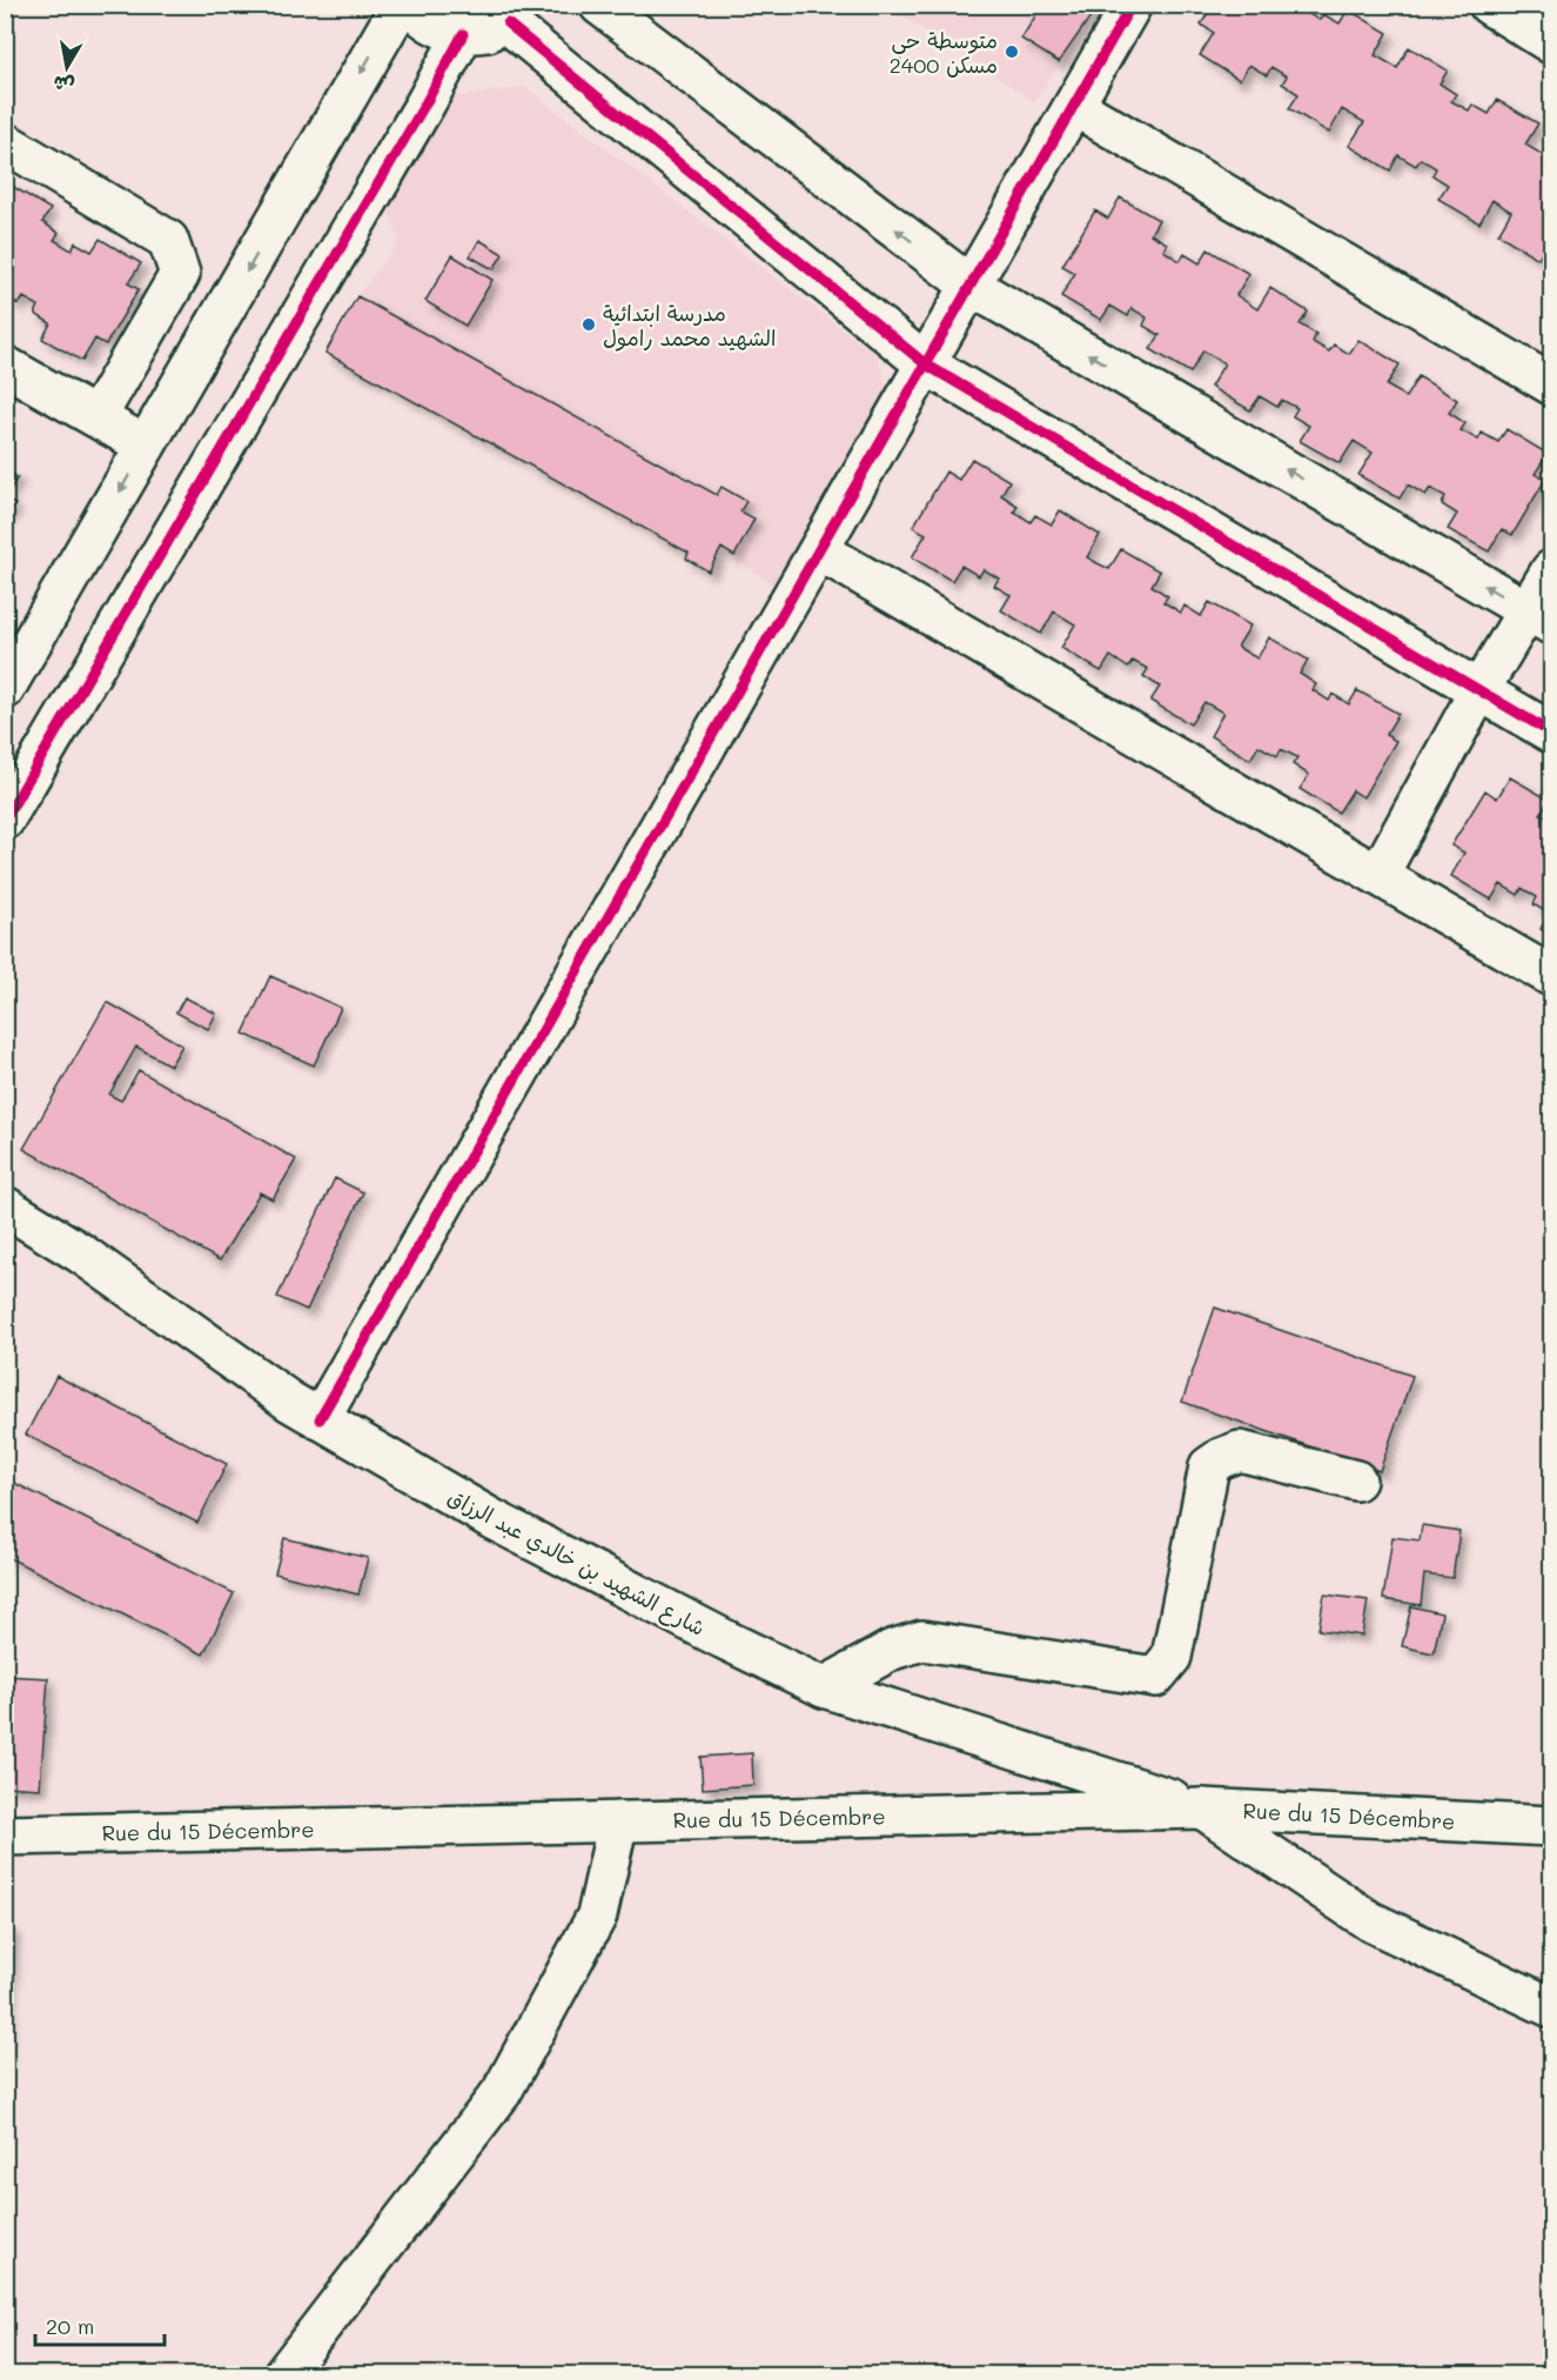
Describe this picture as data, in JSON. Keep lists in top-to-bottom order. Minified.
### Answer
{"streets":{"street":["شارع الشهيد بن خالدي عبد الرزاق","Rue du 15 Décembre"]},"crossings":[["شارع الشهيد بن خالدي عبد الرزاق","Rue du 15 Décembre"]],"places":["متوسطة حي 2400 مسكن","مدرسة ابتدائية الشهيد محمد رامول"],"scale_bar":"20 m","north":"bottom"}
